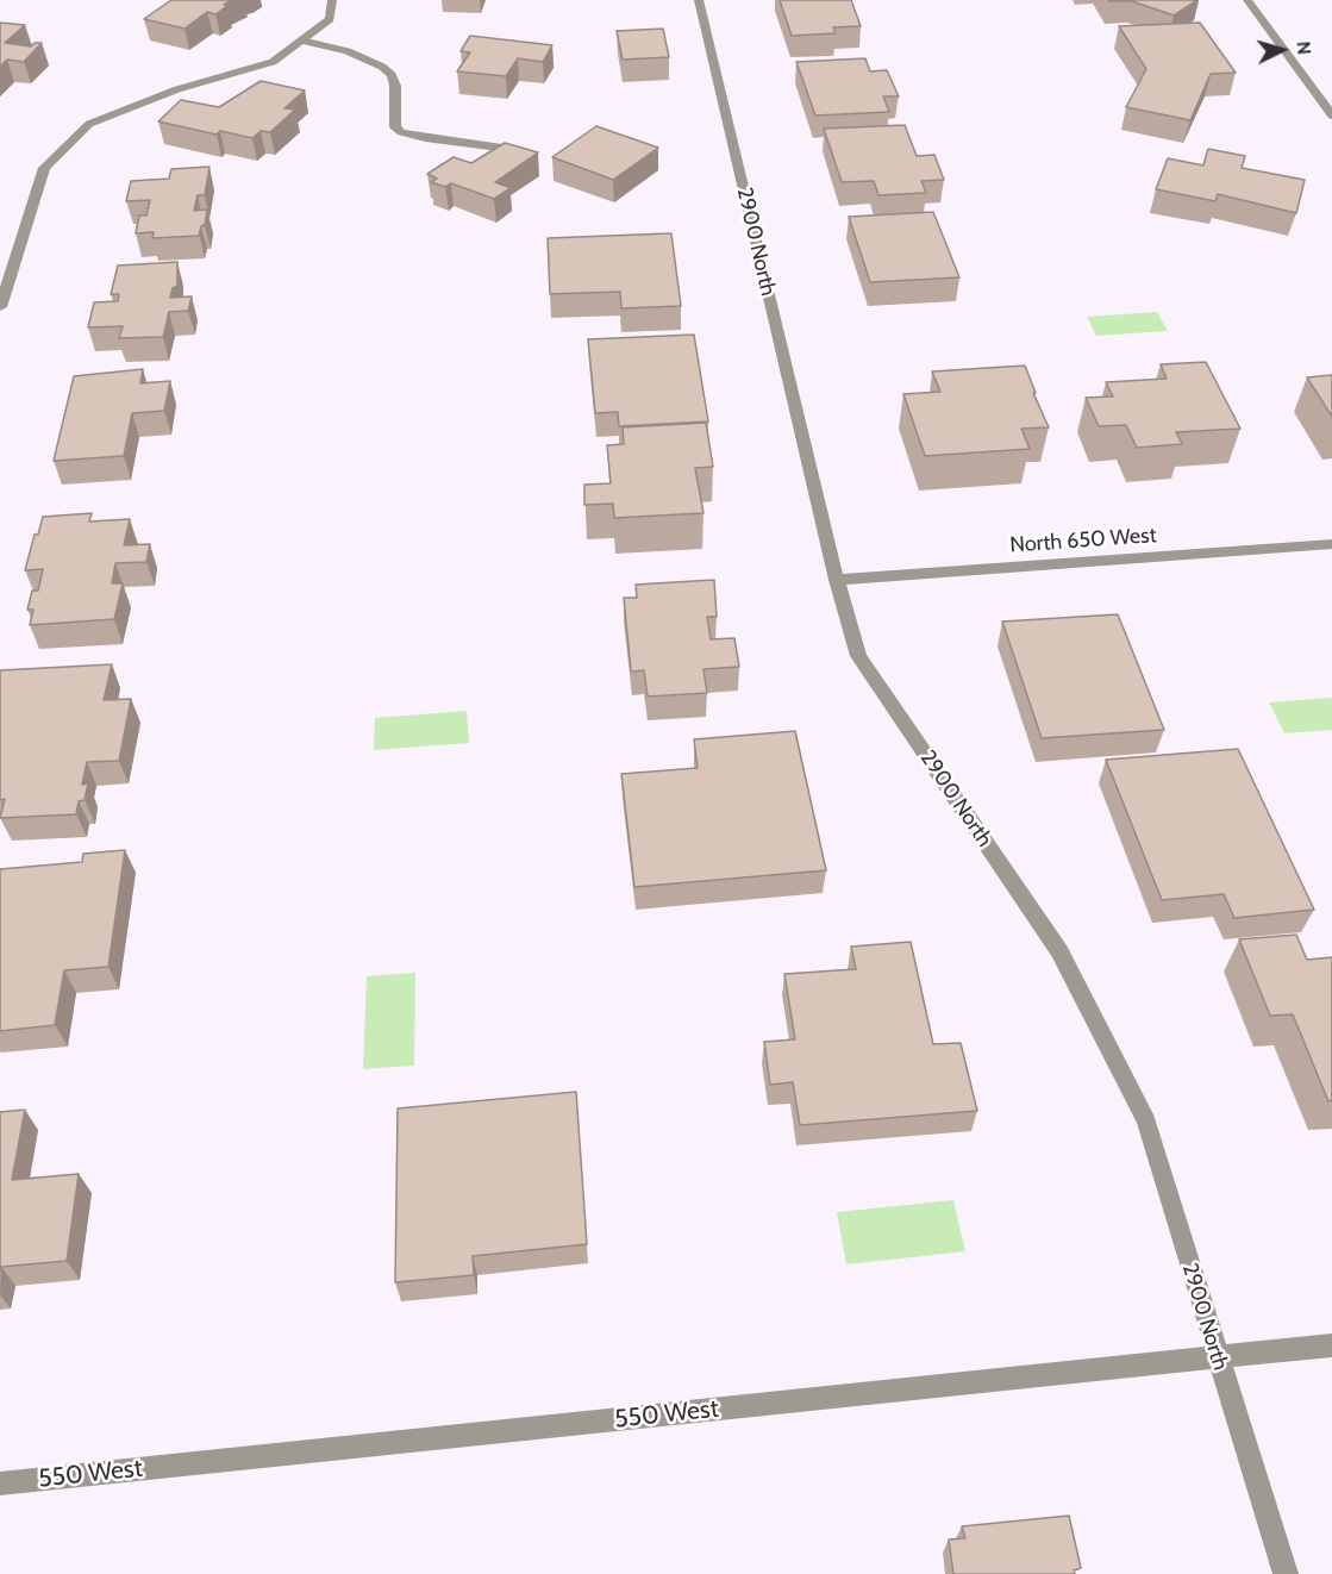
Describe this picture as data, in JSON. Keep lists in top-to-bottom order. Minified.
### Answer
{"streets":{"street":["2900 North","North 650 West","550 West"]},"crossings":[["2900 North","North 650 West"],["2900 North","550 West"]],"north":"right"}
